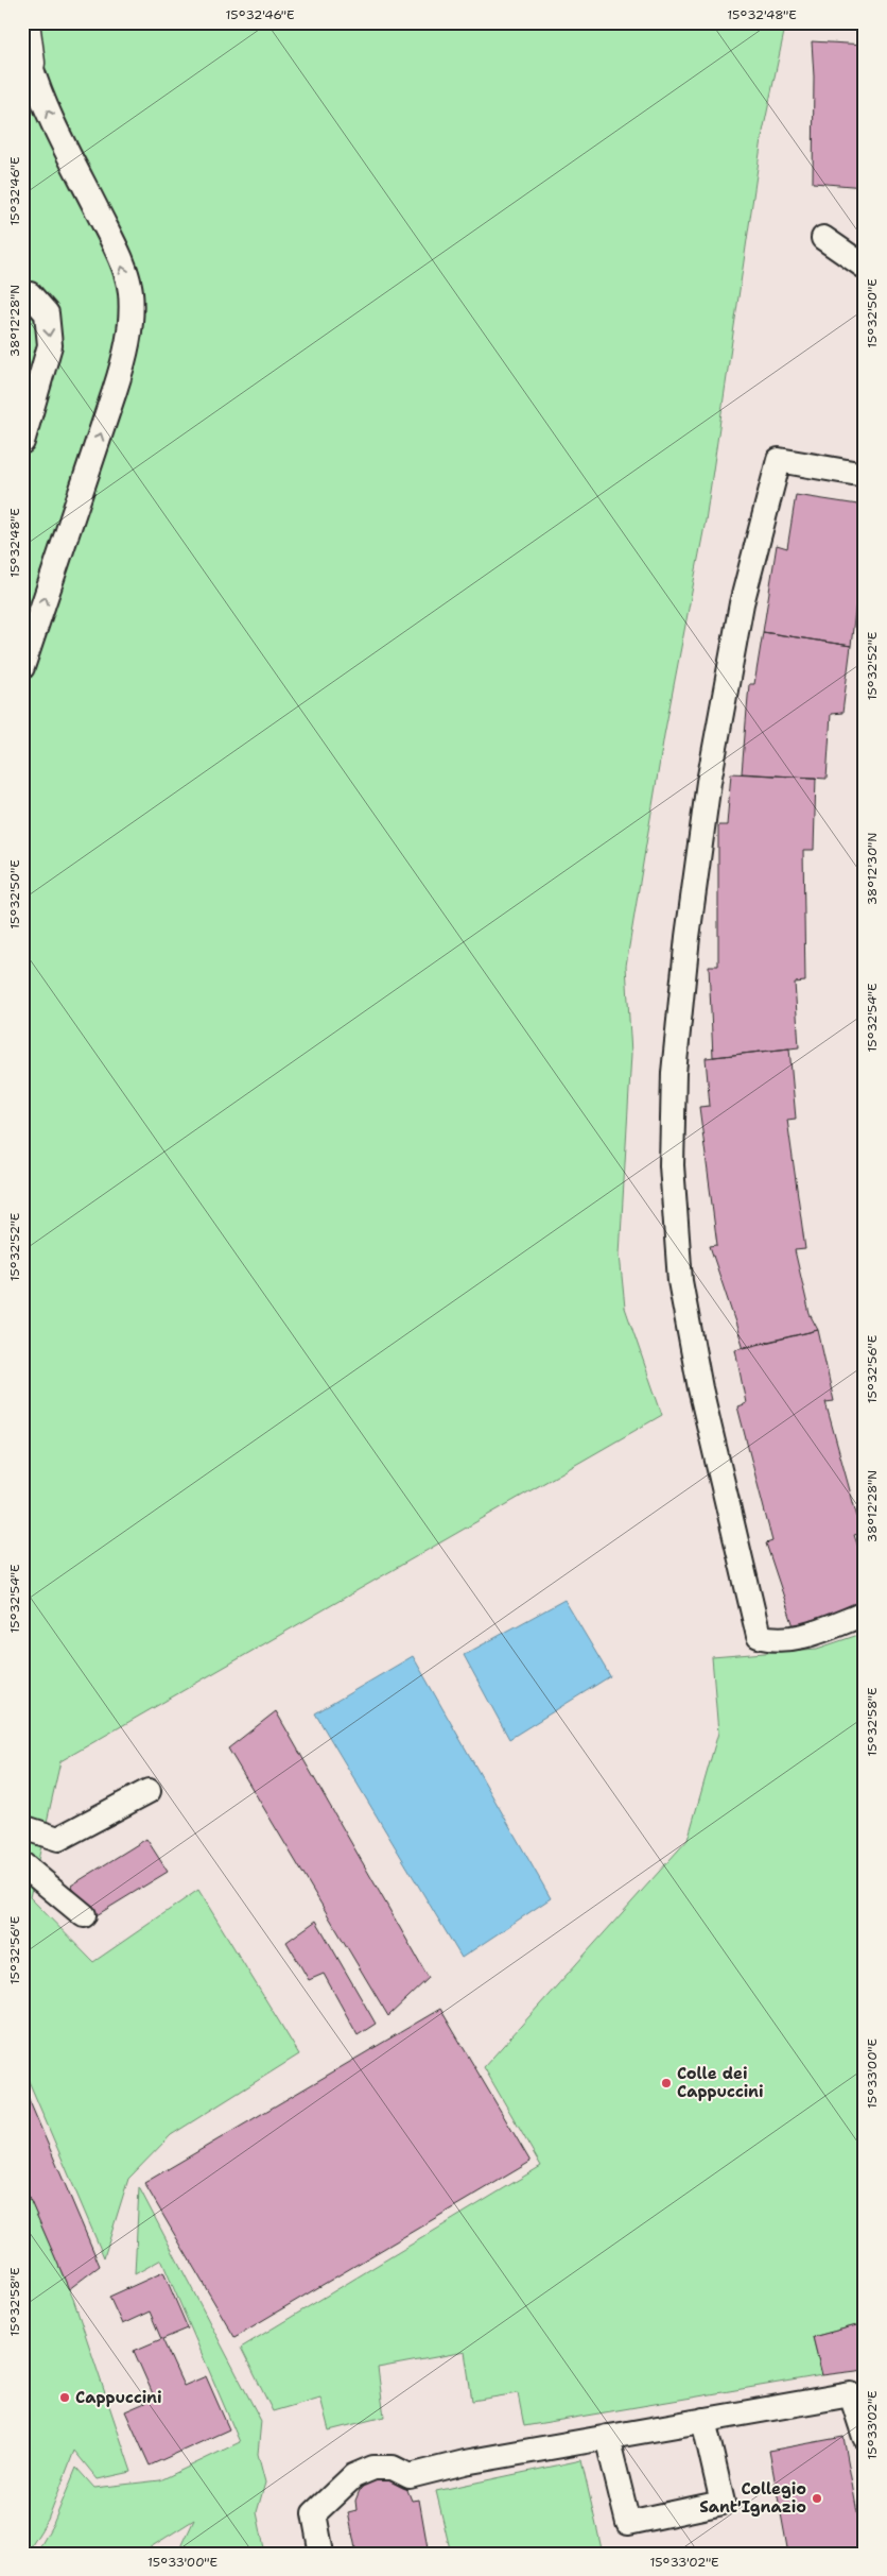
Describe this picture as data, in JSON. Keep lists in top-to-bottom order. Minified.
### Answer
{"places":["Colle dei Cappuccini","Cappuccini","Collegio Sant'Ignazio"],"coordinates":["15°32'46\"E","15°32'48\"E","15°32'50\"E","38°12'28\"N","15°32'52\"E","38°12'30\"N","15°32'54\"E","15°32'56\"E","15°32'58\"E","15°33'00\"E","15°33'02\"E"]}
